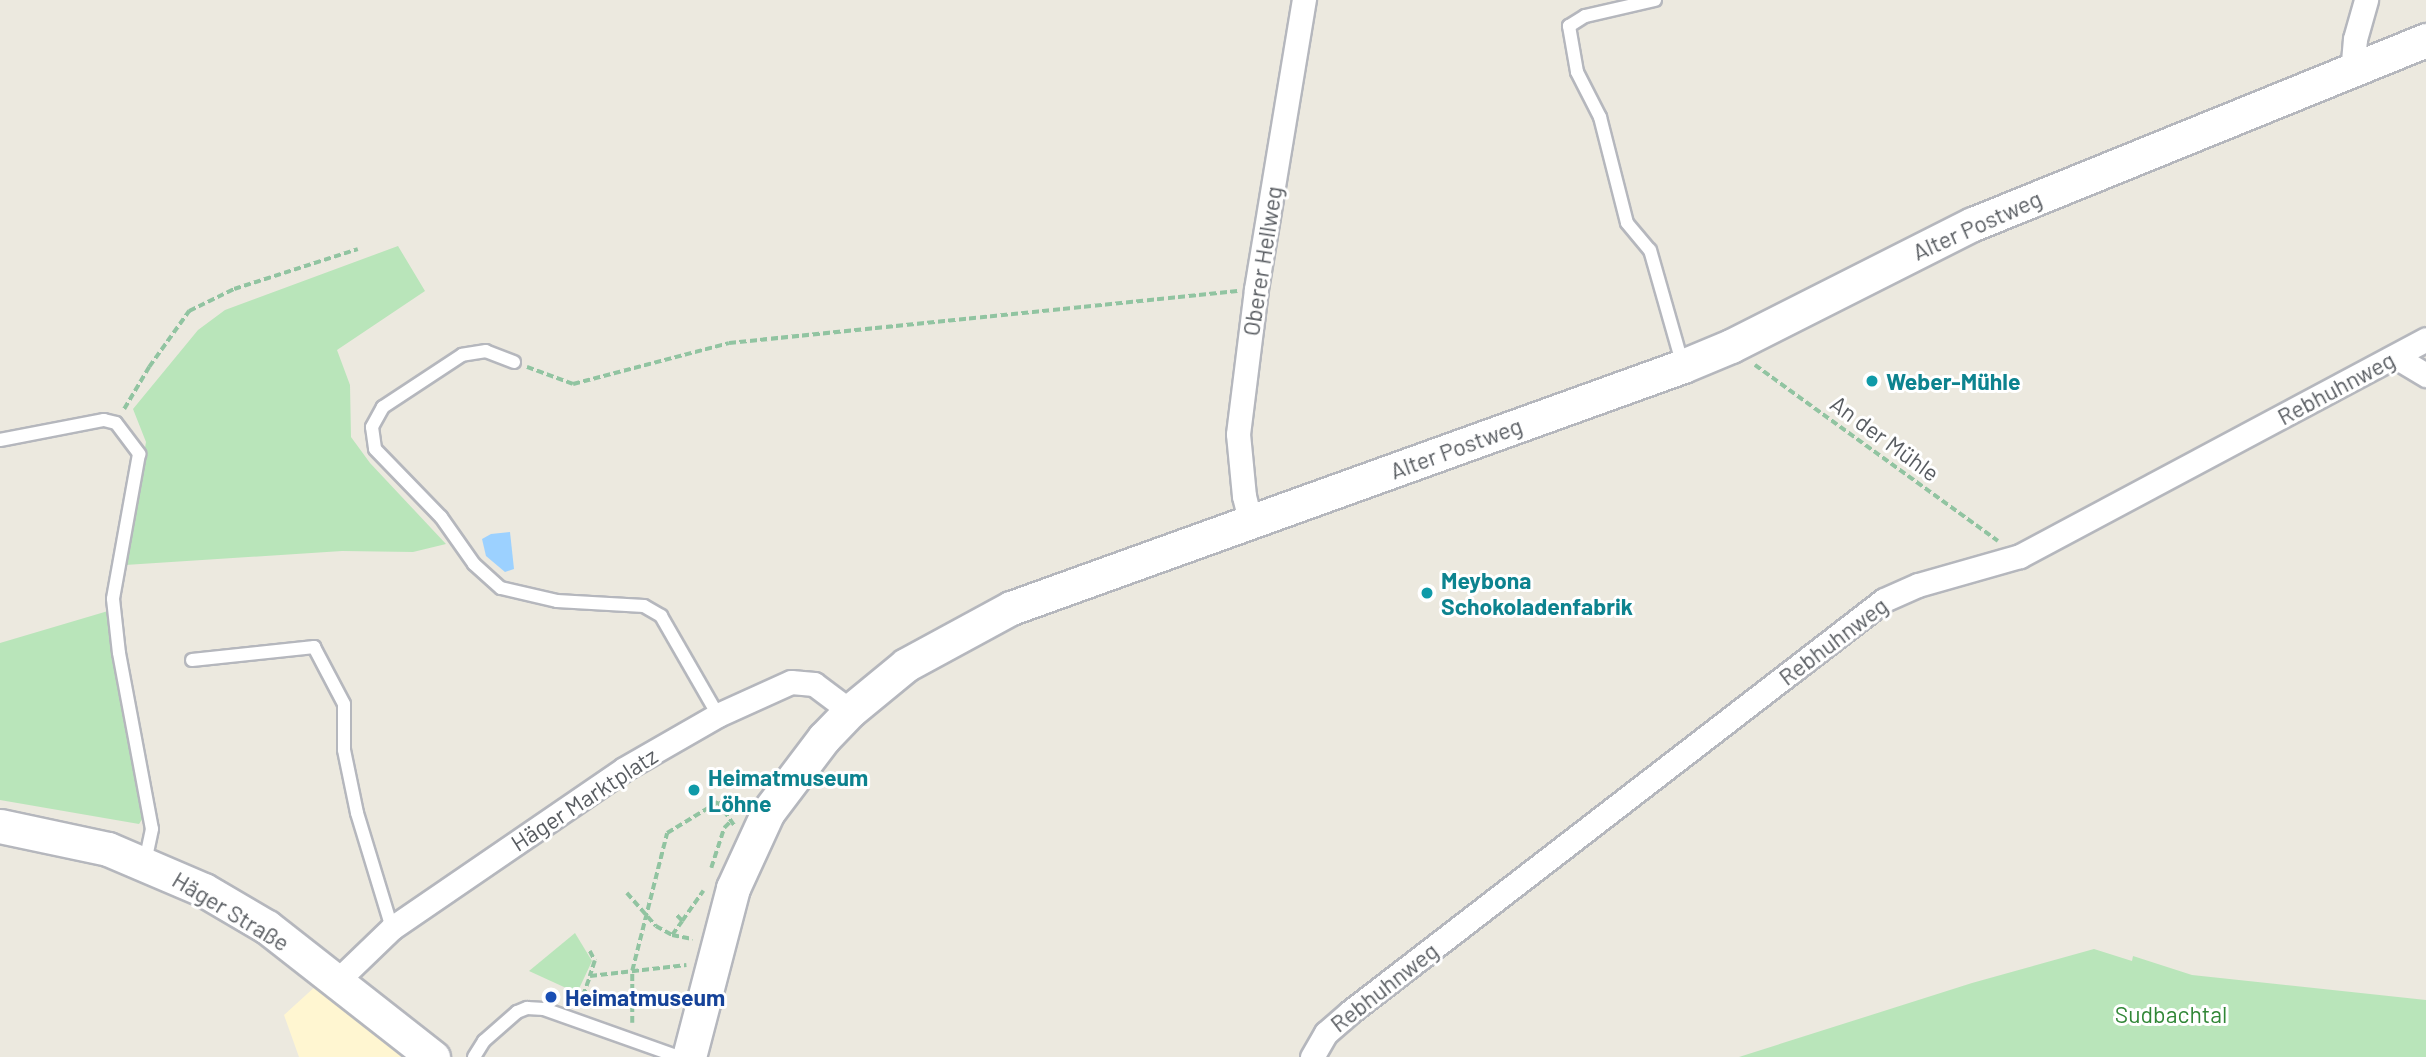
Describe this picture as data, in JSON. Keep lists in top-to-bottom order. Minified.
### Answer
{"streets":{"street":["Alter Postweg","Oberer Hellweg","Rebhuhnweg","Häger Marktplatz","Häger Straße"],"path":["An der Mühle"]},"crossings":[["Alter Postweg","Oberer Hellweg"],["Alter Postweg","An der Mühle"],["Alter Postweg","Häger Marktplatz"],["Rebhuhnweg","An der Mühle"],["Häger Marktplatz","Häger Straße"]],"parks":["Sudbachtal"],"places":["Weber-Mühle","Meybona Schokoladenfabrik","Heimatmuseum Löhne","Heimatmuseum"]}
